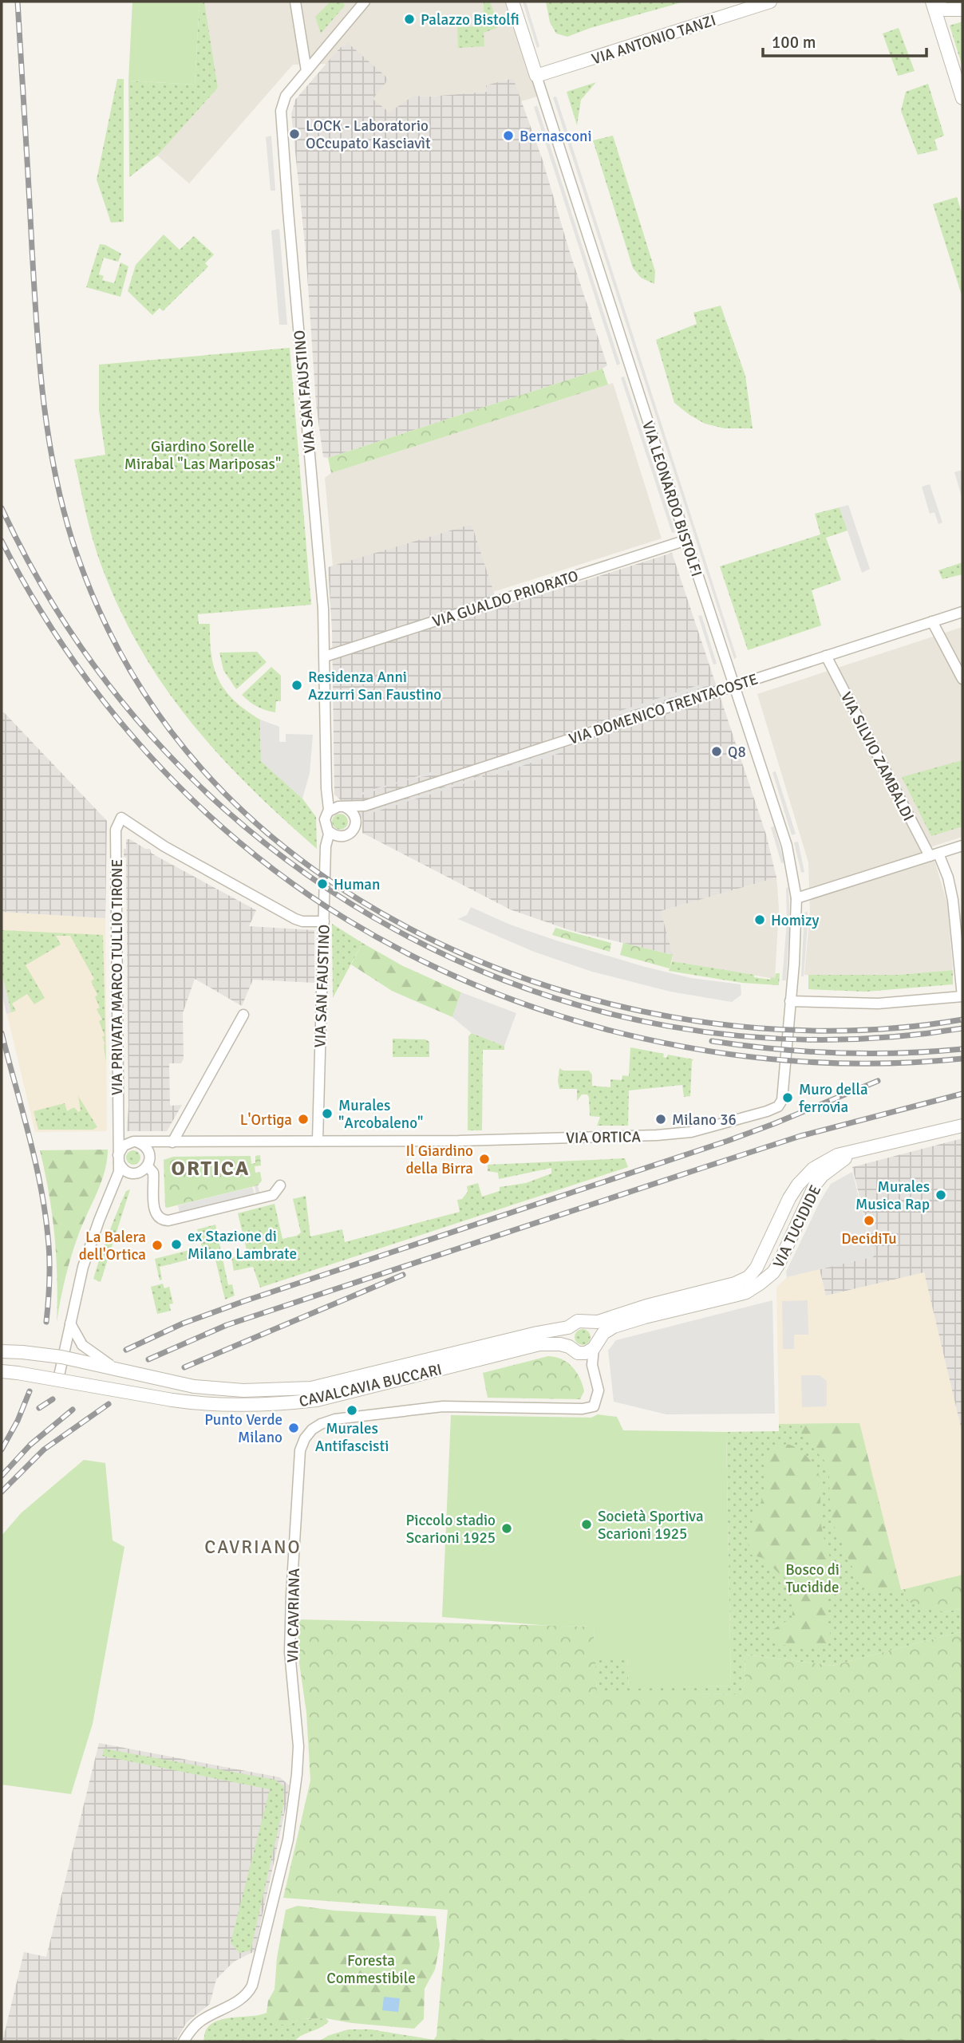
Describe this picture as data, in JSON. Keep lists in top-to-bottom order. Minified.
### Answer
{"streets":{"street":["VIA ANTONIO TANZI","VIA SAN FAUSTINO","VIA LEONARDO BISTOLFI","VIA GUALDO PRIORATO","VIA DOMENICO TRENTACOSTE","VIA SILVIO ZAMBALDI","VIA PRIVATA MARCO TULLIO TIRONE","VIA ORTICA","VIA TUCIDIDE","CAVALCAVIA BUCCARI","VIA CAVRIANA"]},"crossings":[["VIA ANTONIO TANZI","VIA LEONARDO BISTOLFI"],["VIA SAN FAUSTINO","VIA GUALDO PRIORATO"],["VIA SAN FAUSTINO","VIA DOMENICO TRENTACOSTE"],["VIA SAN FAUSTINO","VIA PRIVATA MARCO TULLIO TIRONE"],["VIA SAN FAUSTINO","VIA ORTICA"],["VIA LEONARDO BISTOLFI","VIA GUALDO PRIORATO"],["VIA LEONARDO BISTOLFI","VIA DOMENICO TRENTACOSTE"],["VIA LEONARDO BISTOLFI","VIA ORTICA"],["VIA DOMENICO TRENTACOSTE","VIA SILVIO ZAMBALDI"],["VIA PRIVATA MARCO TULLIO TIRONE","VIA ORTICA"],["VIA TUCIDIDE","CAVALCAVIA BUCCARI"],["VIA TUCIDIDE","VIA CAVRIANA"]],"districts":["ORTICA","CAVRIANO"],"parks":["Giardino Sorelle Mirabal \"Las Mariposas\"","Bosco di Tucidide","Foresta Commestibile"],"places":["Palazzo Bistolfi","LOCK - Laboratorio OCcupato Kasciavìt","Bernasconi","Residenza Anni Azzurri San Faustino","Q8","Human","Homizy","Muro della ferrovia","Murales \"Arcobaleno\"","L'Ortiga","Milano 36","Il Giardino della Birra","Murales Musica Rap","DecidiTu","ex Stazione di Milano Lambrate","La Balera dell'Ortica","Murales Antifascisti","Punto Verde Milano","Società Sportiva Scarioni 1925","Piccolo stadio Scarioni 1925"],"scale_bar":"100 m"}
